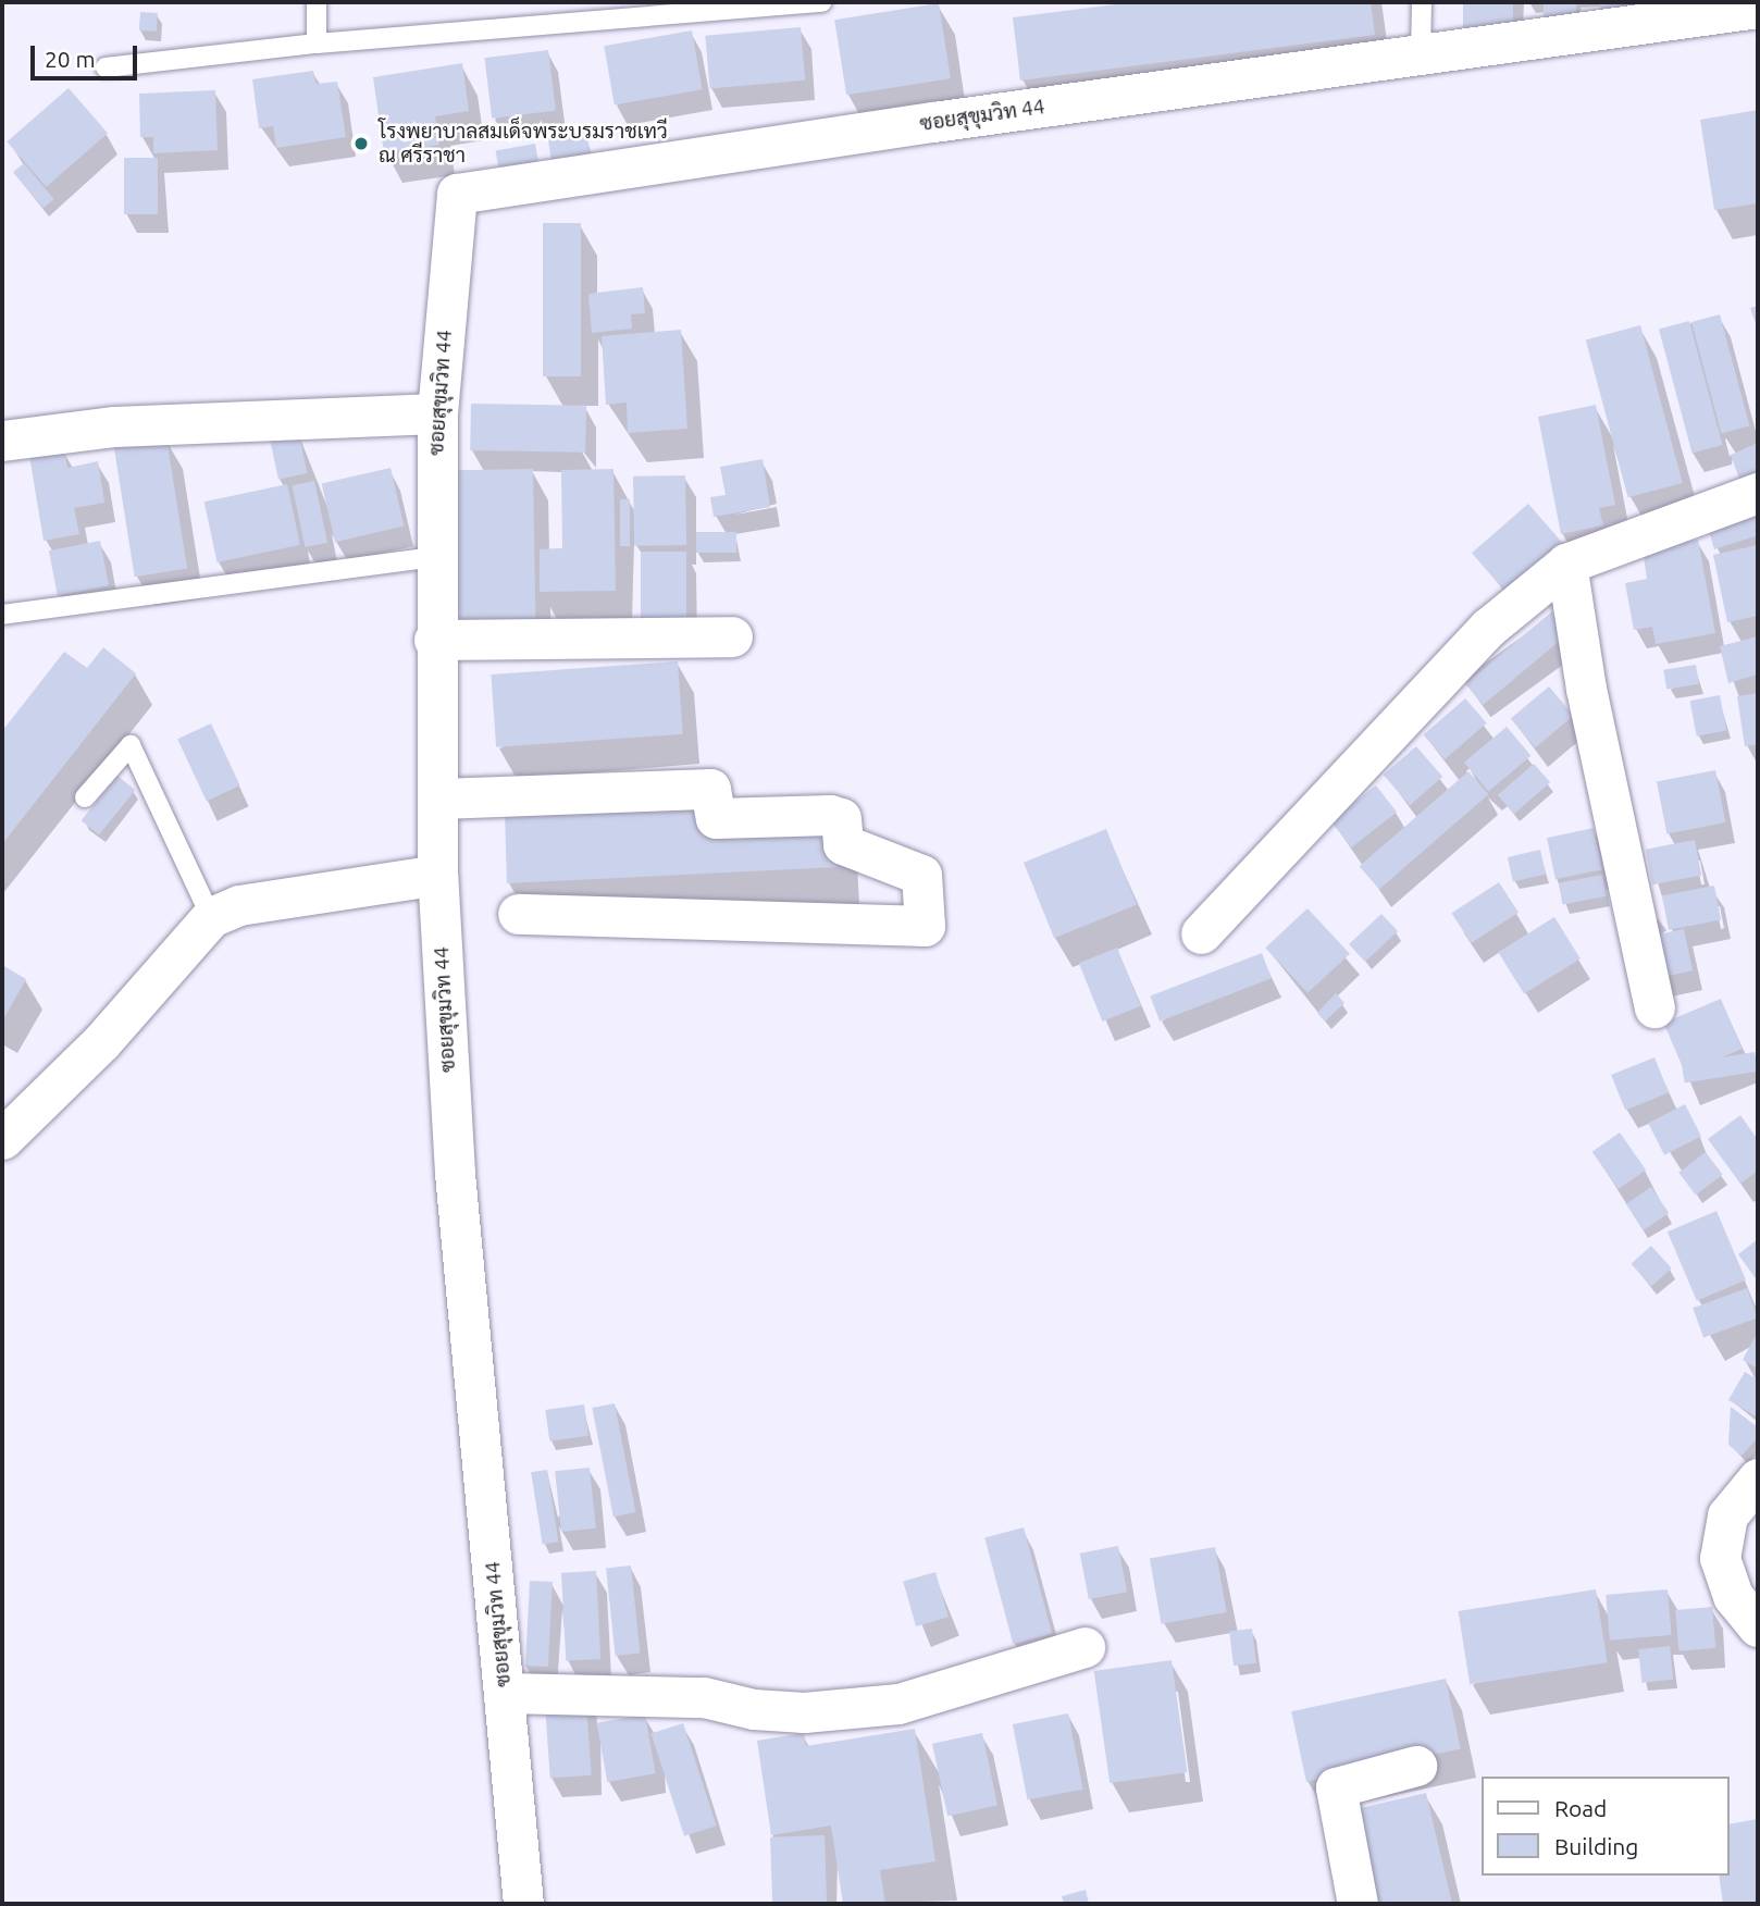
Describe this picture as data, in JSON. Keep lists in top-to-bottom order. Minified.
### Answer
{"streets":{"street":["ซอยสุขุมวิท 44"]},"places":["โรงพยาบาลสมเด็จพระบรมราชเทวี ณ ศรีราชา"],"legend":["Road","Building"],"scale_bar":"20 m"}
